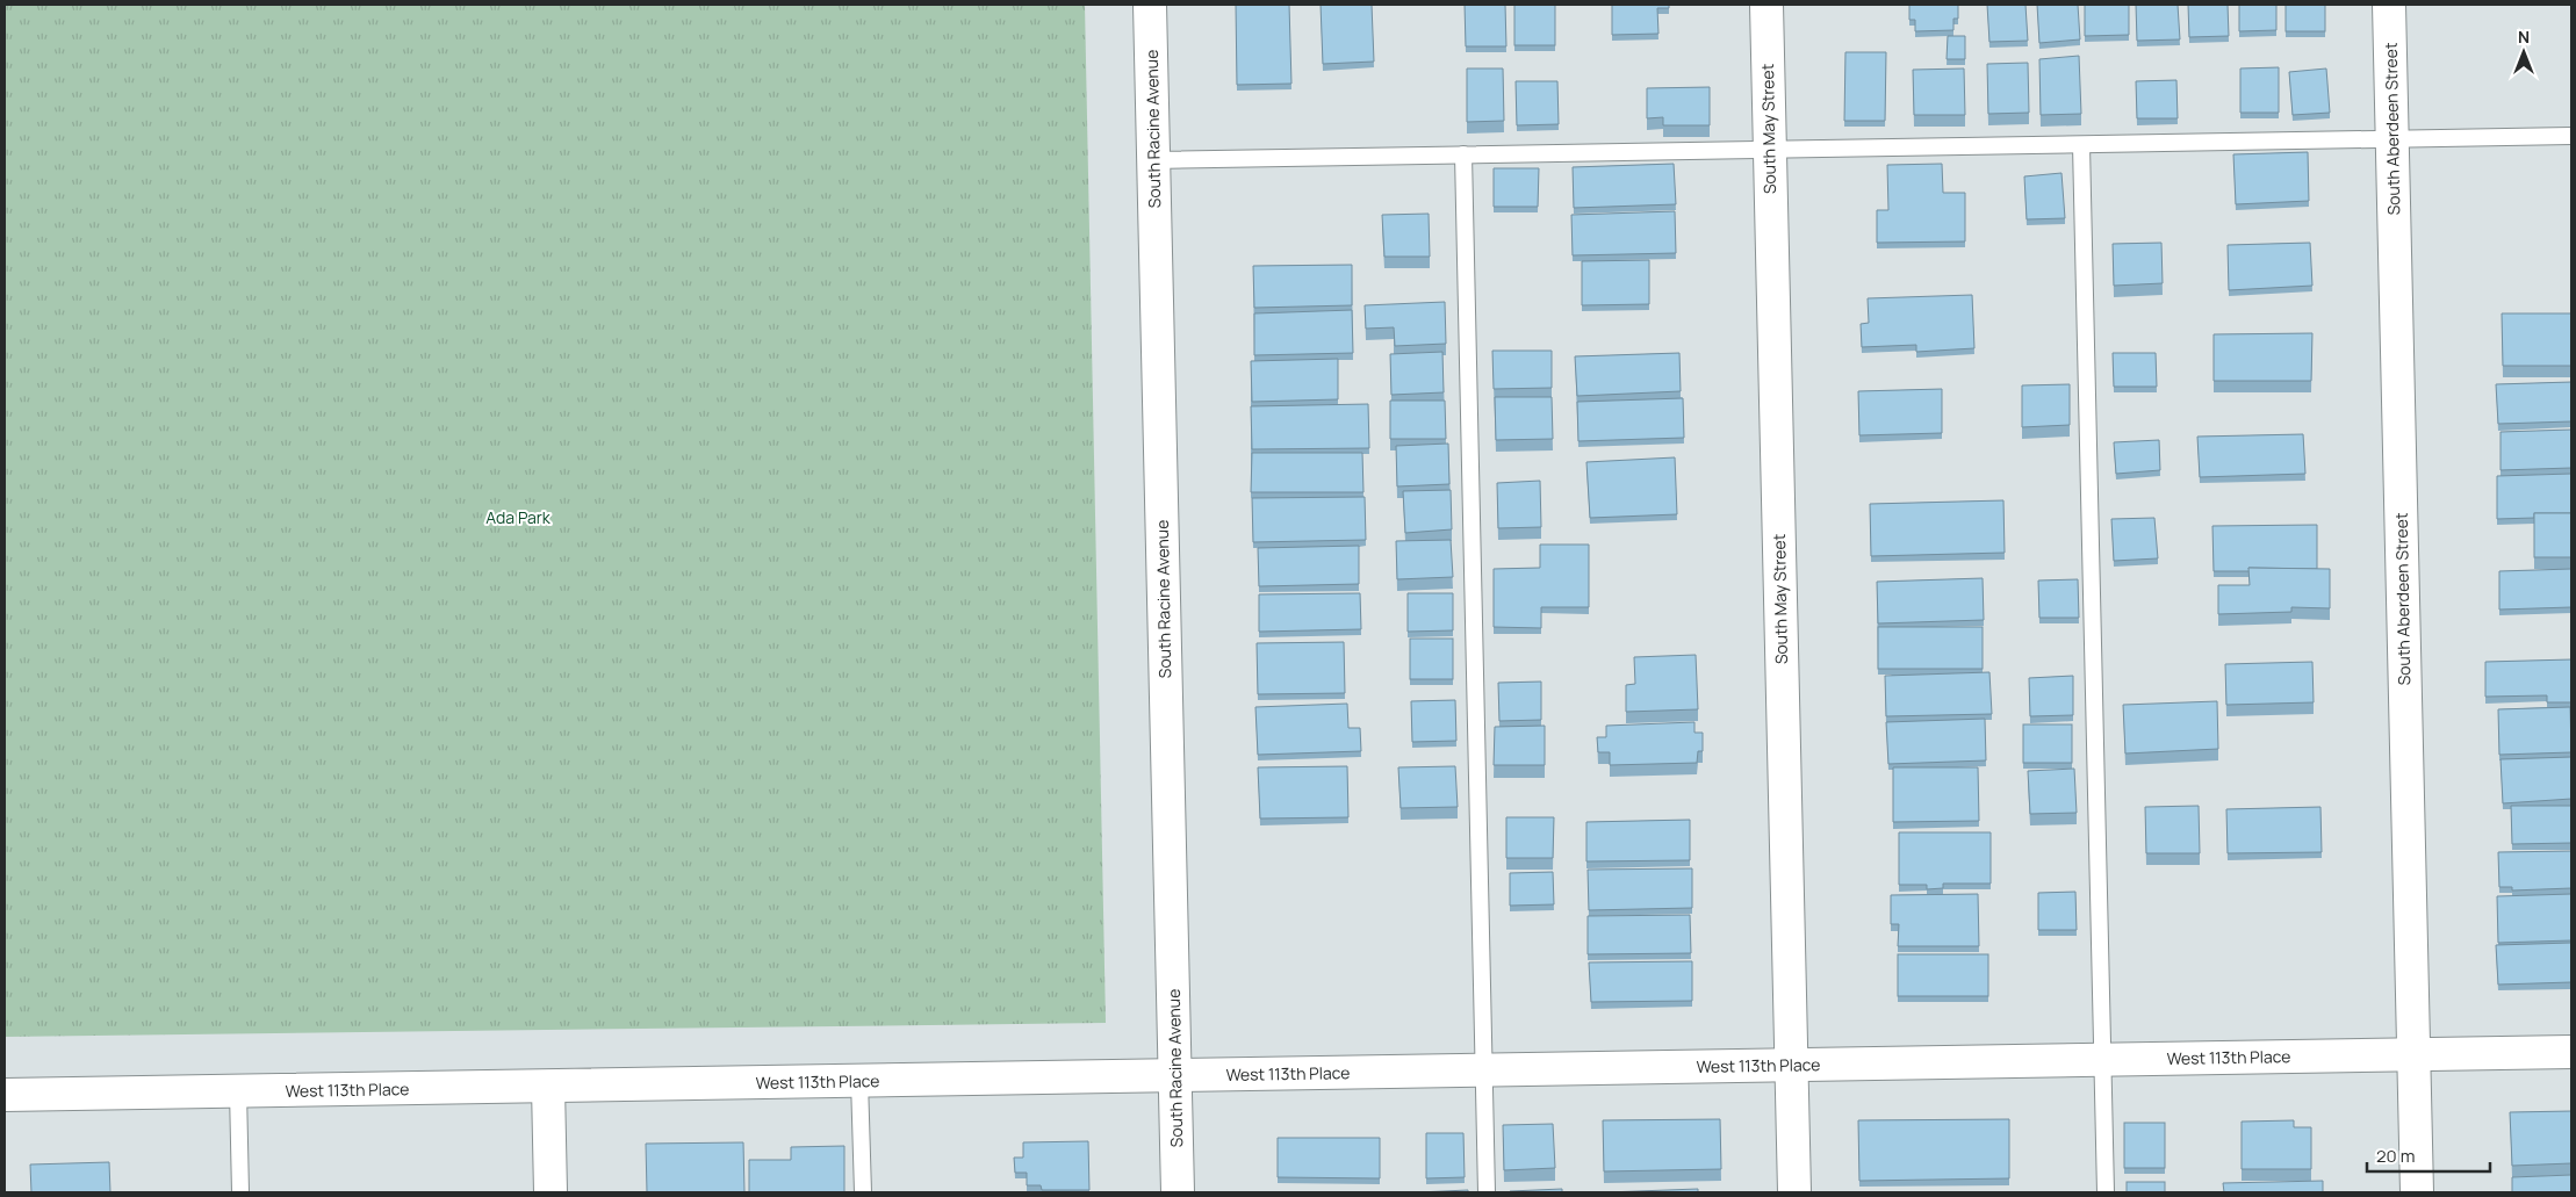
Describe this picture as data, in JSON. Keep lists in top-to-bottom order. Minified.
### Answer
{"streets":{"street":["South Racine Avenue","South May Street","South Aberdeen Street","West 113th Place"]},"crossings":[["South Racine Avenue","West 113th Place"],["South May Street","West 113th Place"],["South Aberdeen Street","West 113th Place"]],"parks":["Ada Park"],"scale_bar":"20 m","north":"top"}
